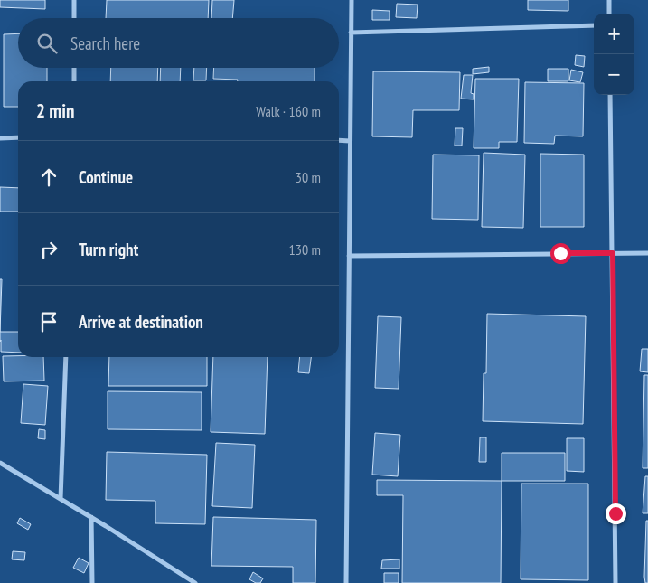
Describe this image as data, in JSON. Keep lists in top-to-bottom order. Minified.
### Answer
{"page":{"map_buttons":["+","−"],"search":"Search here","heading":["2 min","Walk · 160 m"],"list":[["Continue","30 m"],["Turn right","130 m"],"Arrive at destination"]}}
